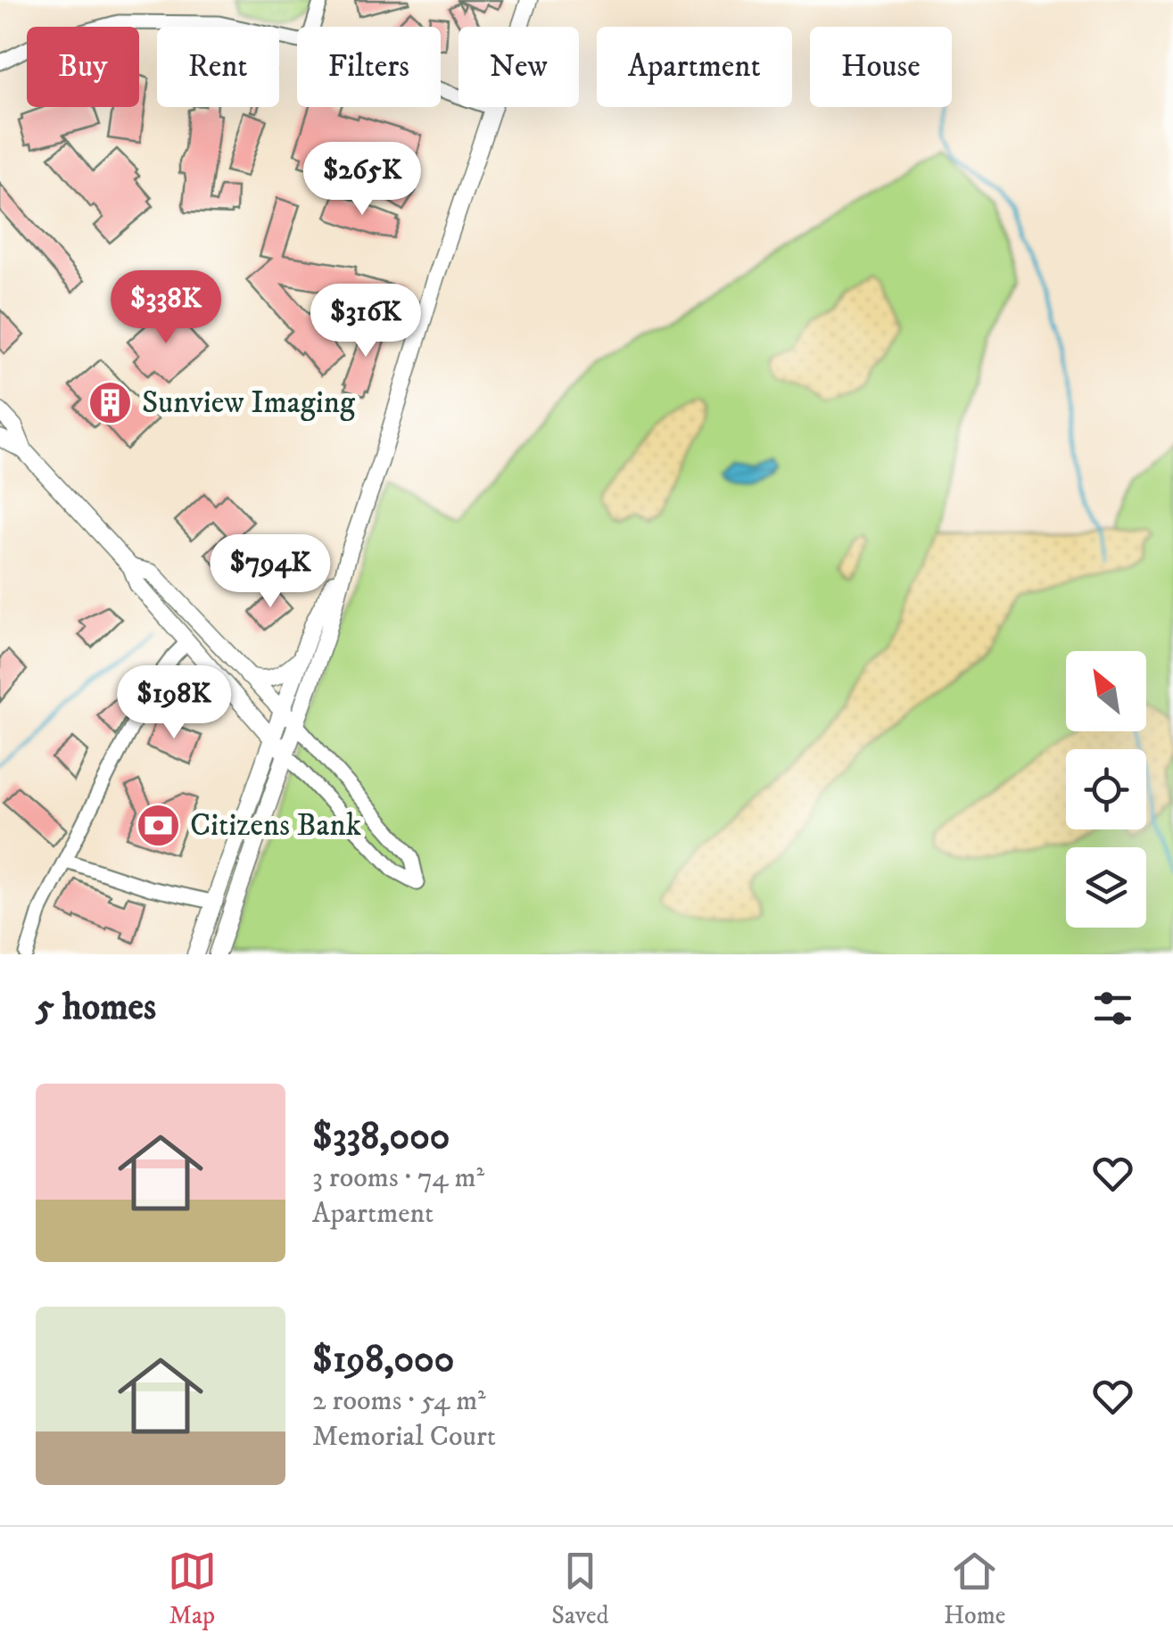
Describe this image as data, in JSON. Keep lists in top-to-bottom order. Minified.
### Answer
{"places":{"building":["Sunview Imaging"],"bank":["Citizens Bank"]},"north":"top left","page":{"chip":["Buy","Rent","Filters","New","Apartment","House"],"price":["$265K","$338K","$316K","$794K","$198K"],"heading":"5 homes","list":[{"name":"$338,000","note":"3 rooms · 74 m² · Apartment"},{"name":"$198,000","note":"2 rooms · 54 m² · Memorial Court"}],"tabs":["Map","Saved","Home"]}}
